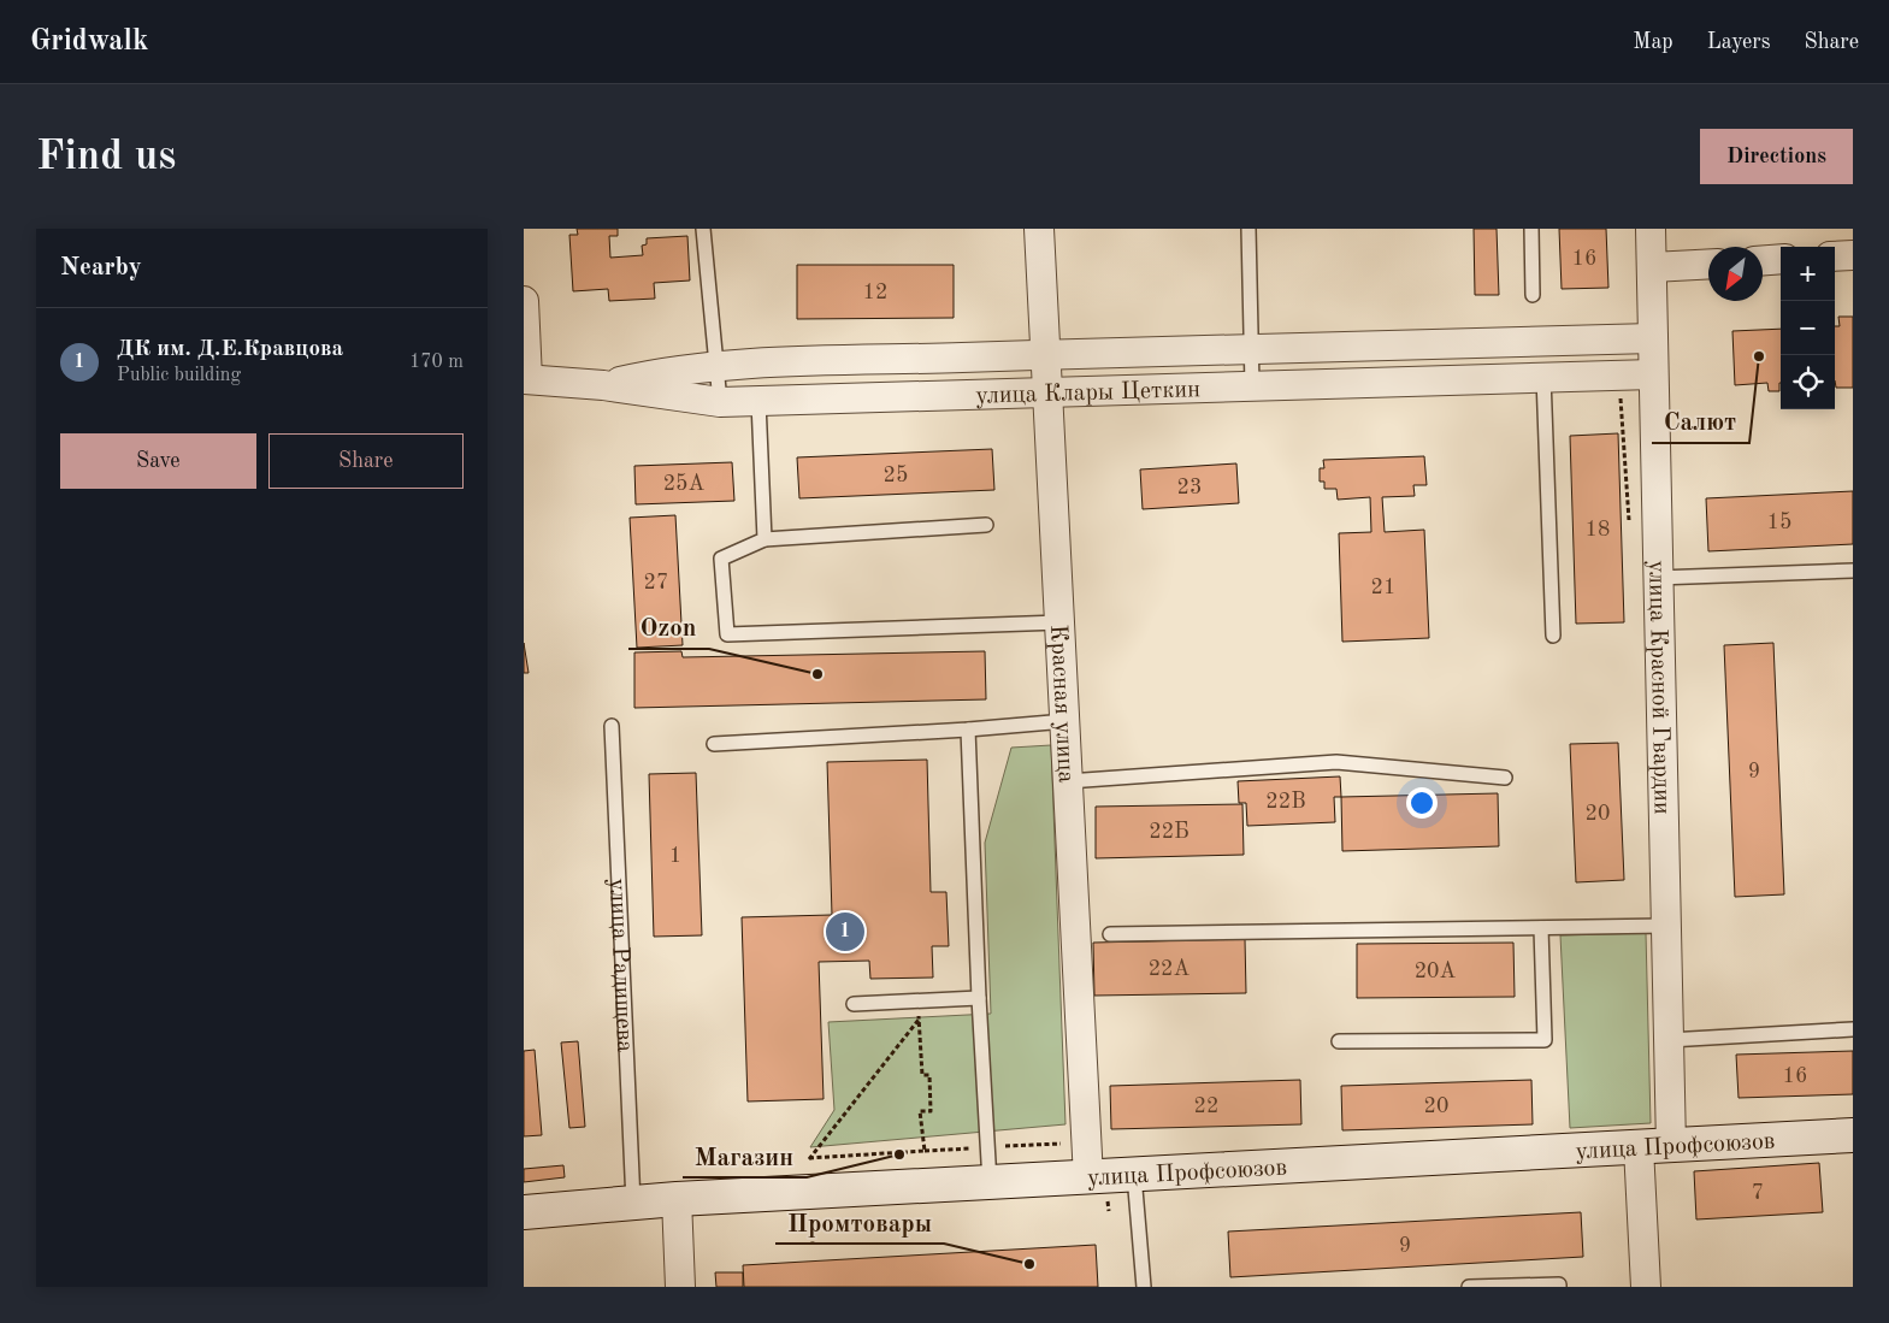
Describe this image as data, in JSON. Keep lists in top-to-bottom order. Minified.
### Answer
{"streets":{"street":["улица Клары Цеткин","улица Красной Гвардии","Красная улица","улица Профсоюзов"],"lane":["улица Радищева"]},"crossings":[["улица Клары Цеткин","улица Красной Гвардии"],["улица Клары Цеткин","Красная улица"],["улица Красной Гвардии","улица Профсоюзов"],["Красная улица","улица Профсоюзов"],["улица Радищева","улица Профсоюзов"]],"places":["Салют","Ozon","Магазин","Промтовары"],"house_numbers":["16","12","25","25А","23","15","18","27","21","9","22В","20","22Б","1","22А","20А","16","22","20","7","9"],"north":"bottom left","page":{"header":"Gridwalk","nav":["Map","Layers","Share"],"buttons":["Directions",["Save","Share"]],"title":"Find us","heading":"Nearby","map_buttons":["+","−"],"list":[{"mark":"1","name":"ДК им. Д.Е.Кравцова","note":"Public building","value":"170 m"}],"pins":"1"}}
